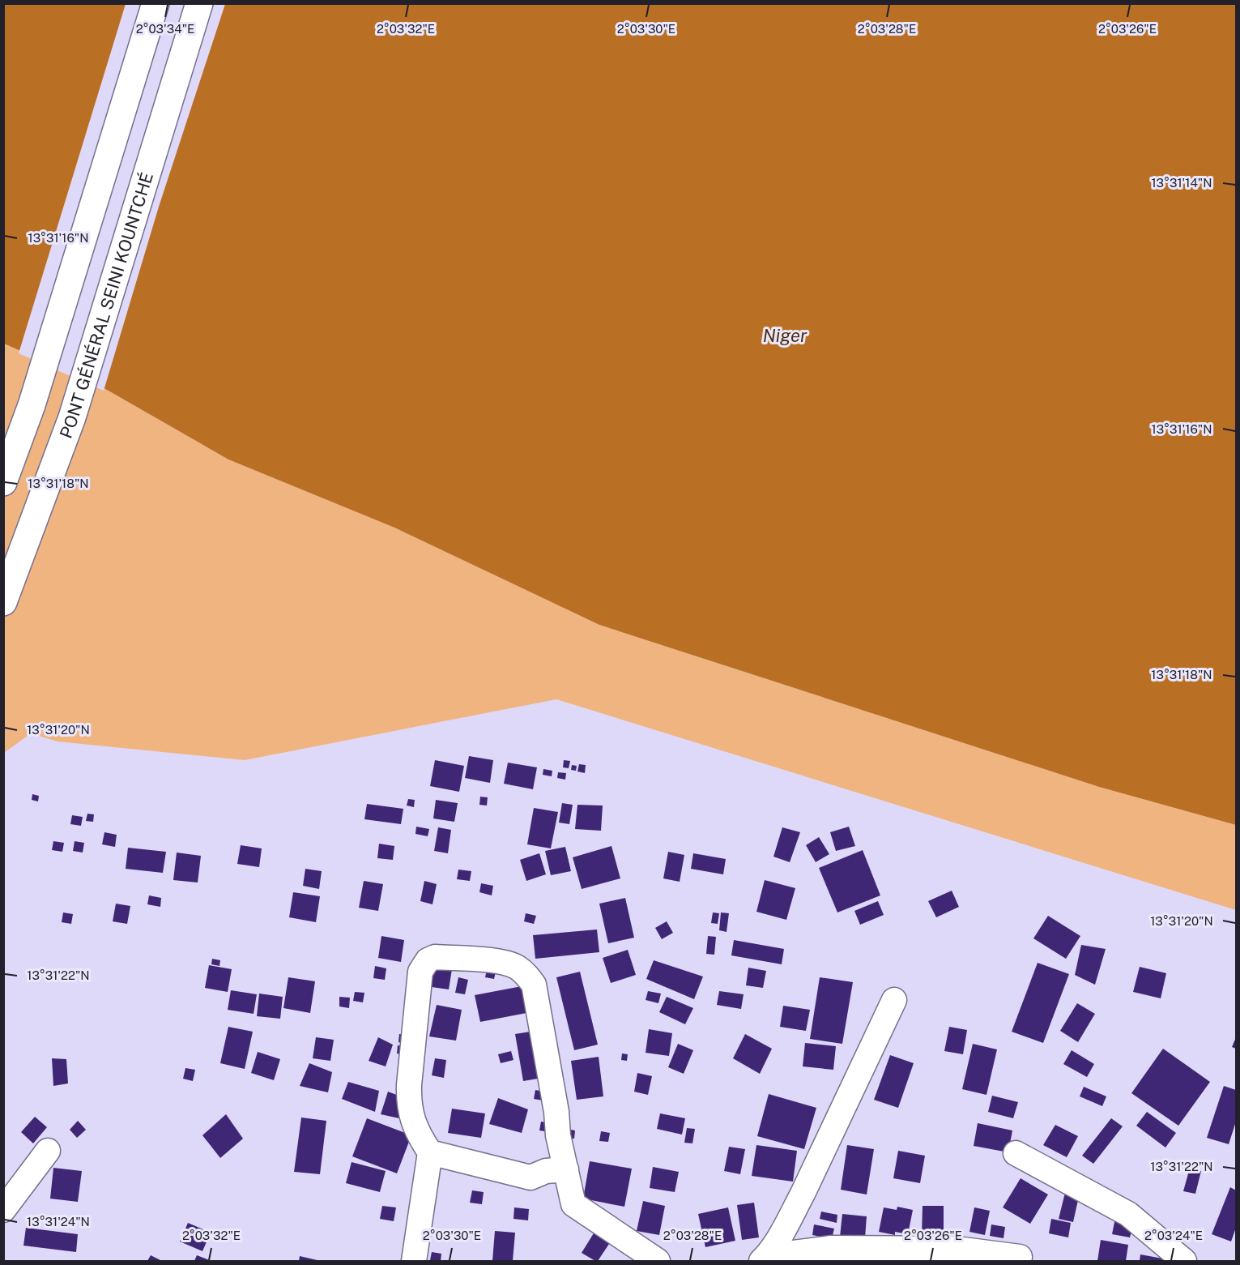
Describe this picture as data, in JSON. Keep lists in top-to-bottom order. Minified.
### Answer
{"streets":{"main road":["PONT GÉNÉRAL SEINI KOUNTCHÉ"]},"water":["Niger"],"coordinates":["2°03'34\"E","2°03'32\"E","2°03'30\"E","2°03'28\"E","2°03'26\"E","13°31'14\"N","13°31'16\"N","13°31'18\"N","13°31'20\"N","13°31'22\"N","13°31'24\"N","2°03'24\"E"]}
